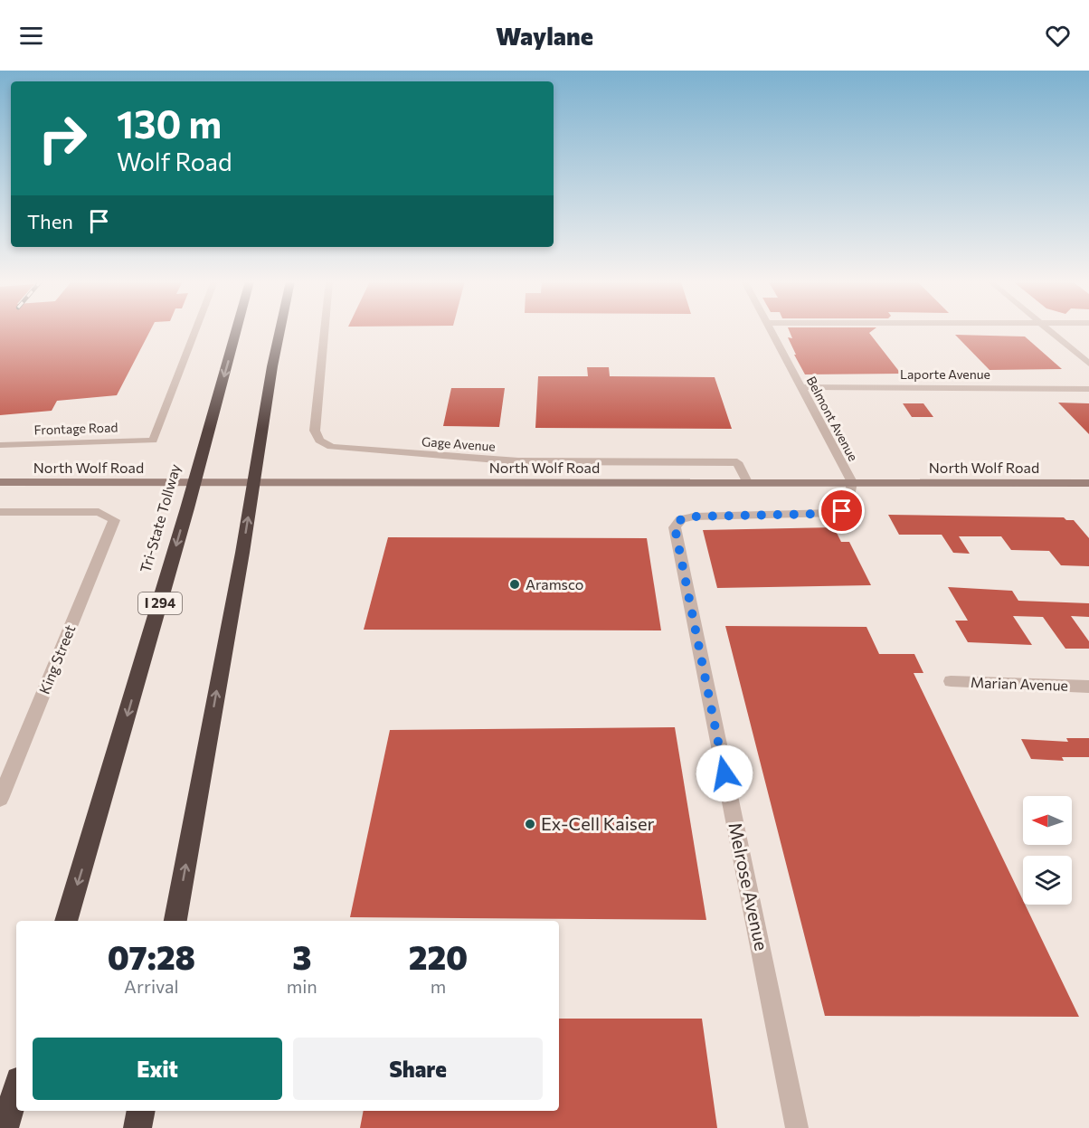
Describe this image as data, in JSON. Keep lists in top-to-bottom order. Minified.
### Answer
{"streets":{"highway":["Tri-State Tollway","I 294"],"main road":["North Wolf Road"],"street":["Laporte Avenue","Belmont Avenue","Frontage Road","Gage Avenue","King Street","Marian Avenue","Melrose Avenue"]},"crossings":[["Laporte Avenue","Belmont Avenue"],["Belmont Avenue","North Wolf Road"],["Belmont Avenue","Melrose Avenue"],["Gage Avenue","North Wolf Road"],["North Wolf Road","Melrose Avenue"]],"places":["Aramsco","Ex-Cell Kaiser"],"north":"left","page":{"header":"Waylane","turn":["130 m","Wolf Road"],"then":"Then","eta":["07:28","Arrival","3","min","220","m"],"buttons":["Exit","Share"]}}
